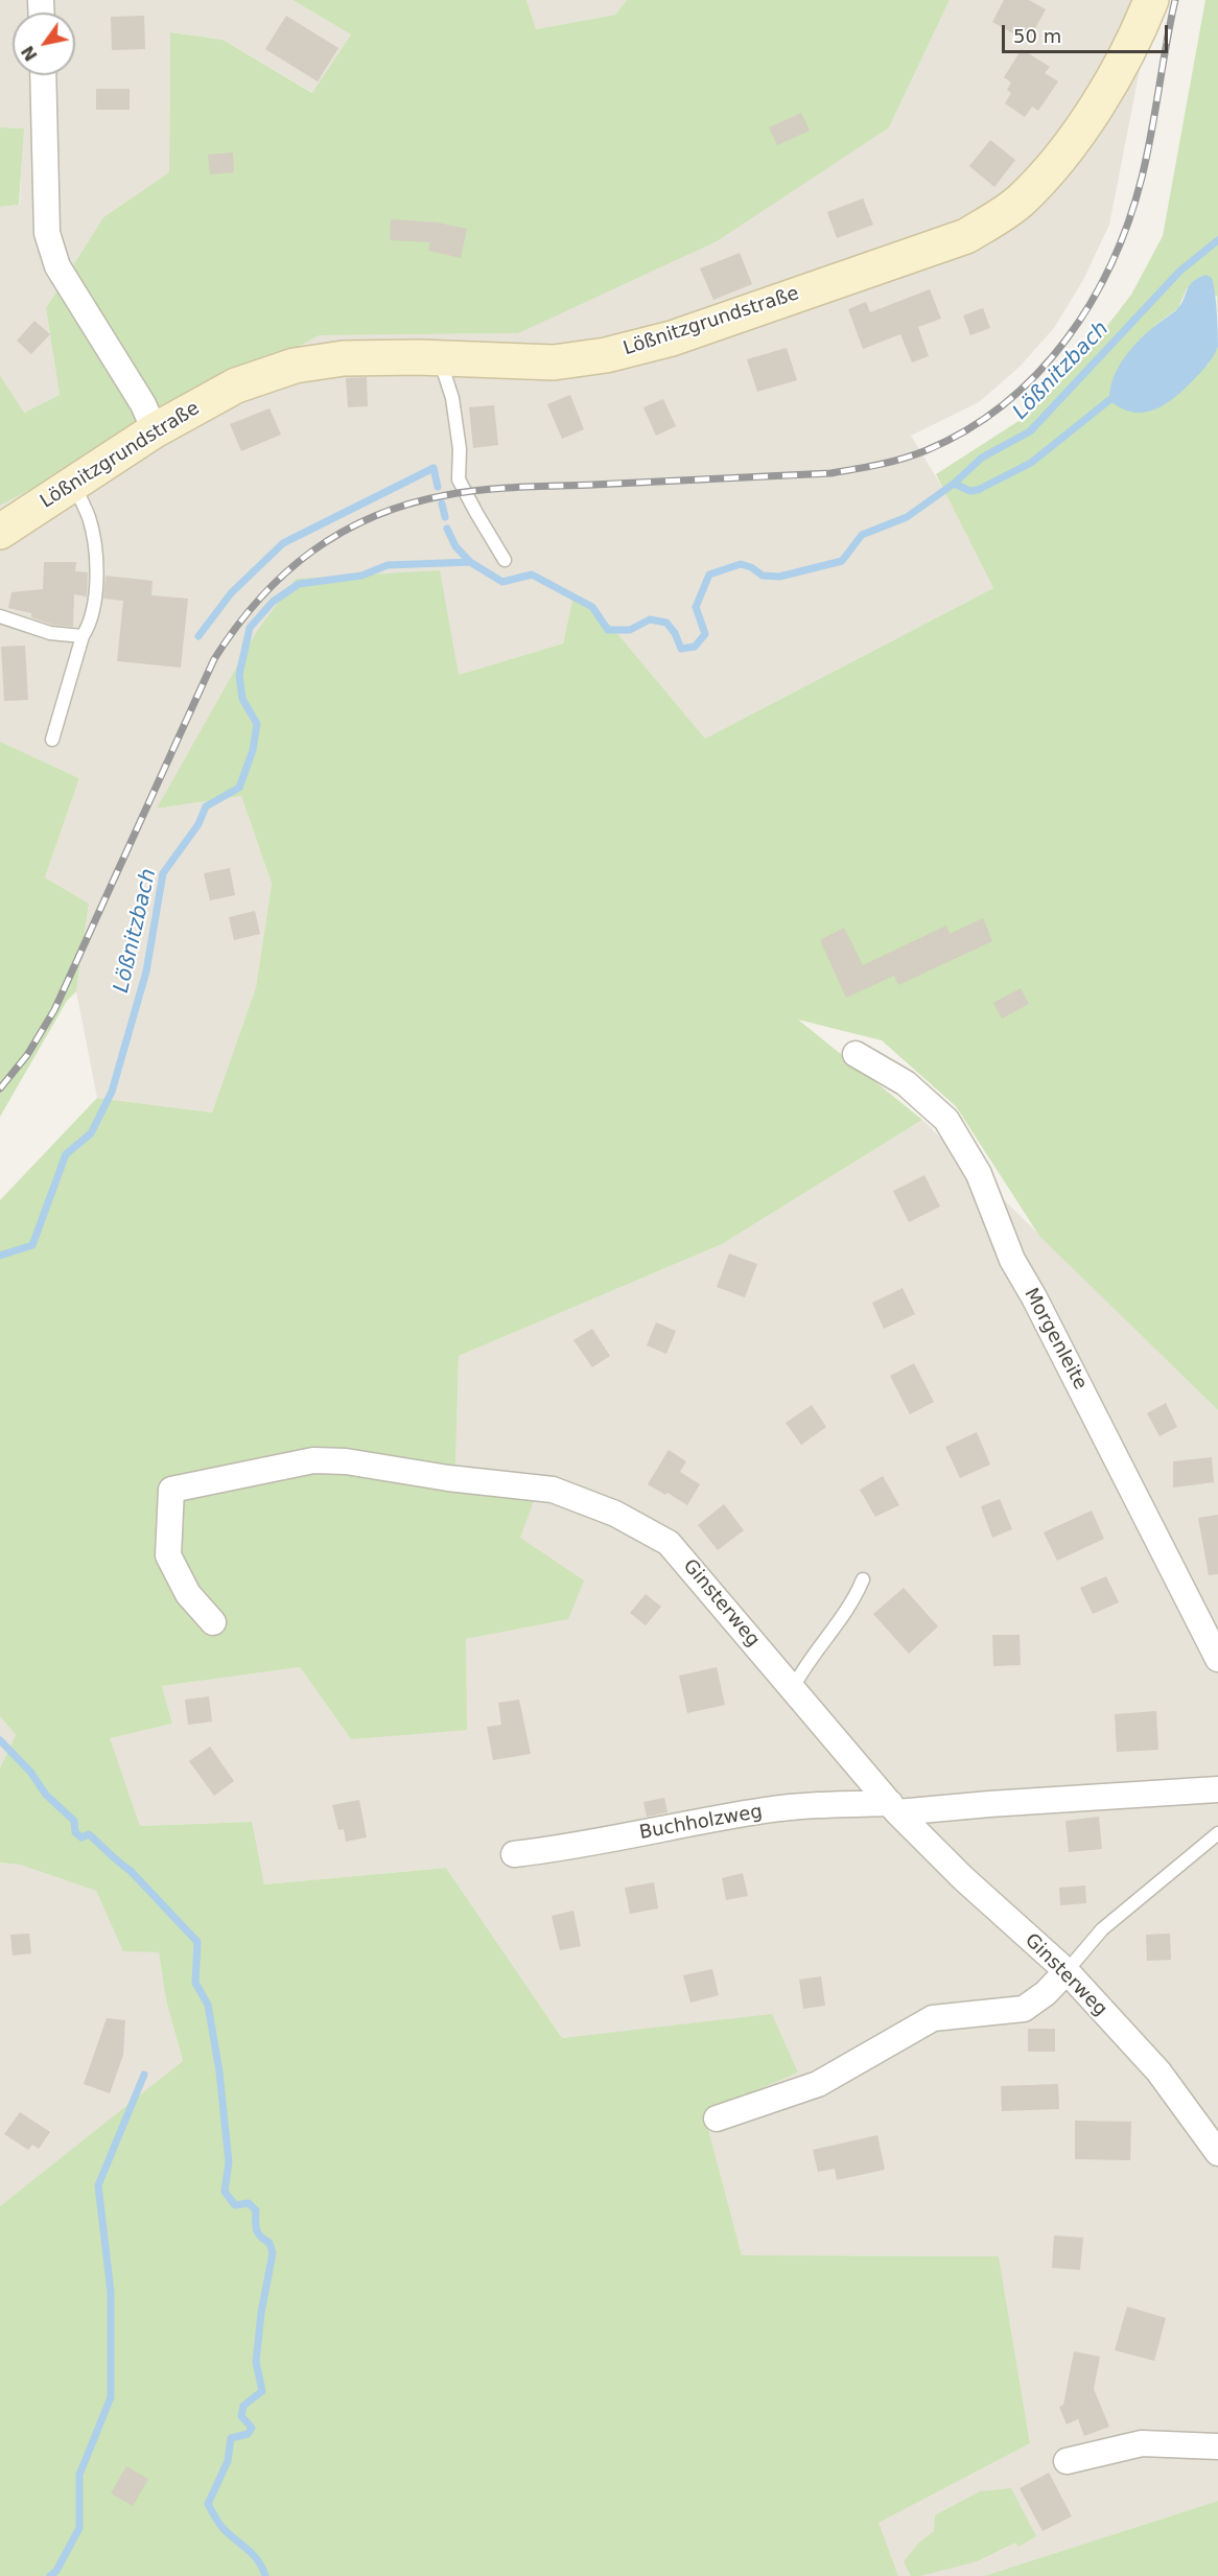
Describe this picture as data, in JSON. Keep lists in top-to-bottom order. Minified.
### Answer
{"streets":{"street":["Lößnitzgrundstraße","Morgenleite","Ginsterweg","Buchholzweg"]},"crossings":[["Ginsterweg","Buchholzweg"]],"water":["Lößnitzbach"],"scale_bar":"50 m","north":"bottom left"}
